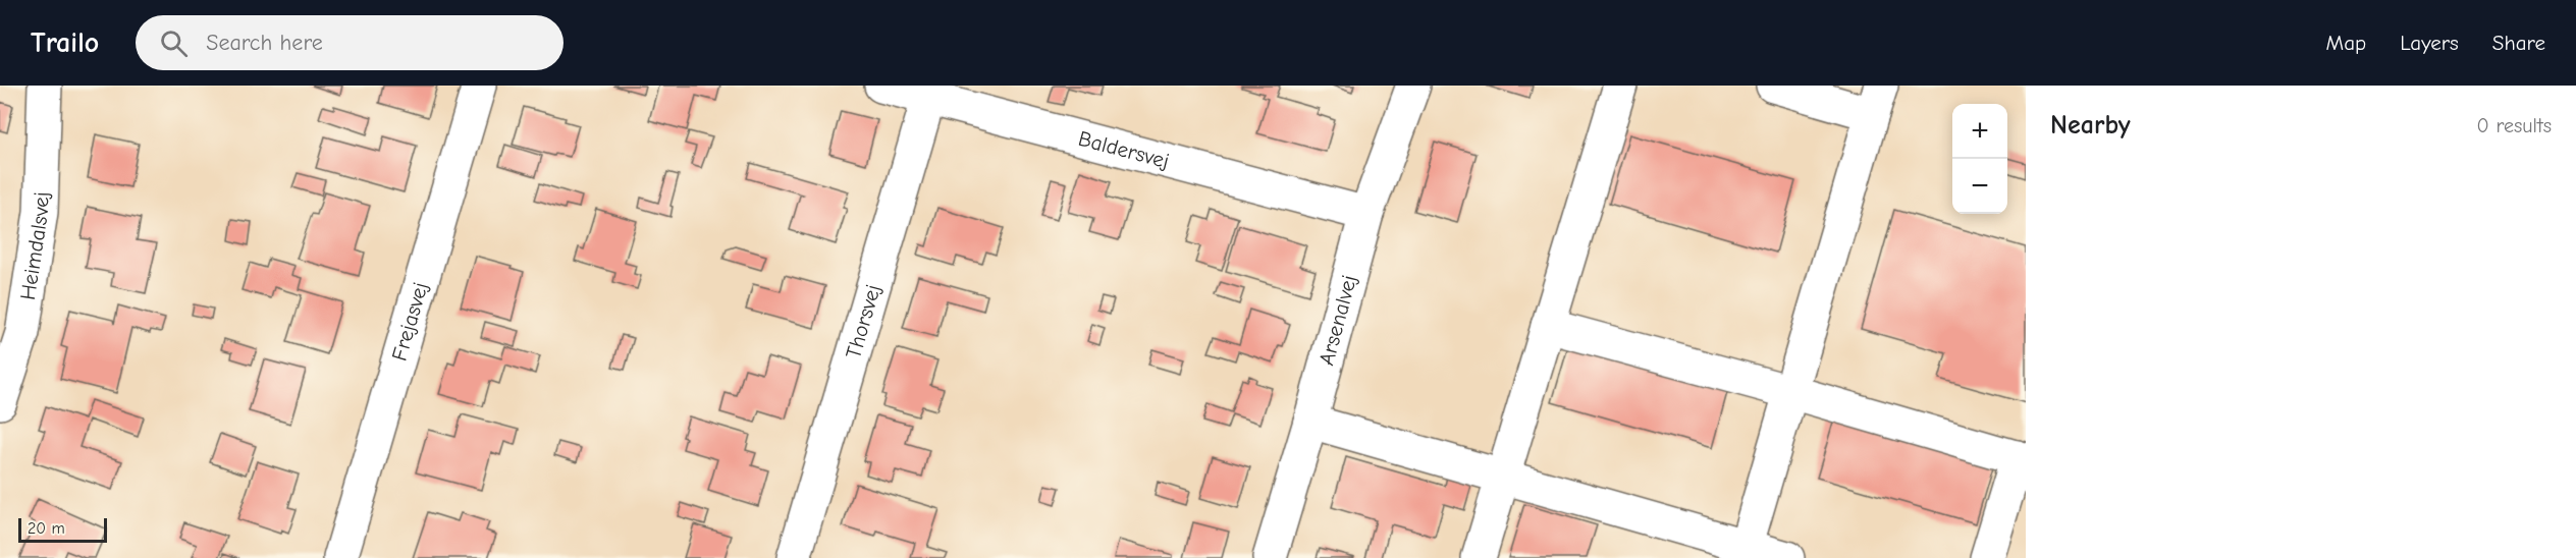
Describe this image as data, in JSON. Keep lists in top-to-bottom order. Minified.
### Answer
{"streets":{"street":["Baldersvej","Heimdalsvej","Arsenalvej","Frejasvej","Thorsvej"]},"crossings":[["Baldersvej","Arsenalvej"],["Baldersvej","Thorsvej"]],"scale_bar":"20 m","page":{"header":"Trailo","search":"Search here","nav":["Map","Layers","Share"],"heading":["Nearby","0 results"],"map_buttons":["+","−"],"scale":"20 m"}}
